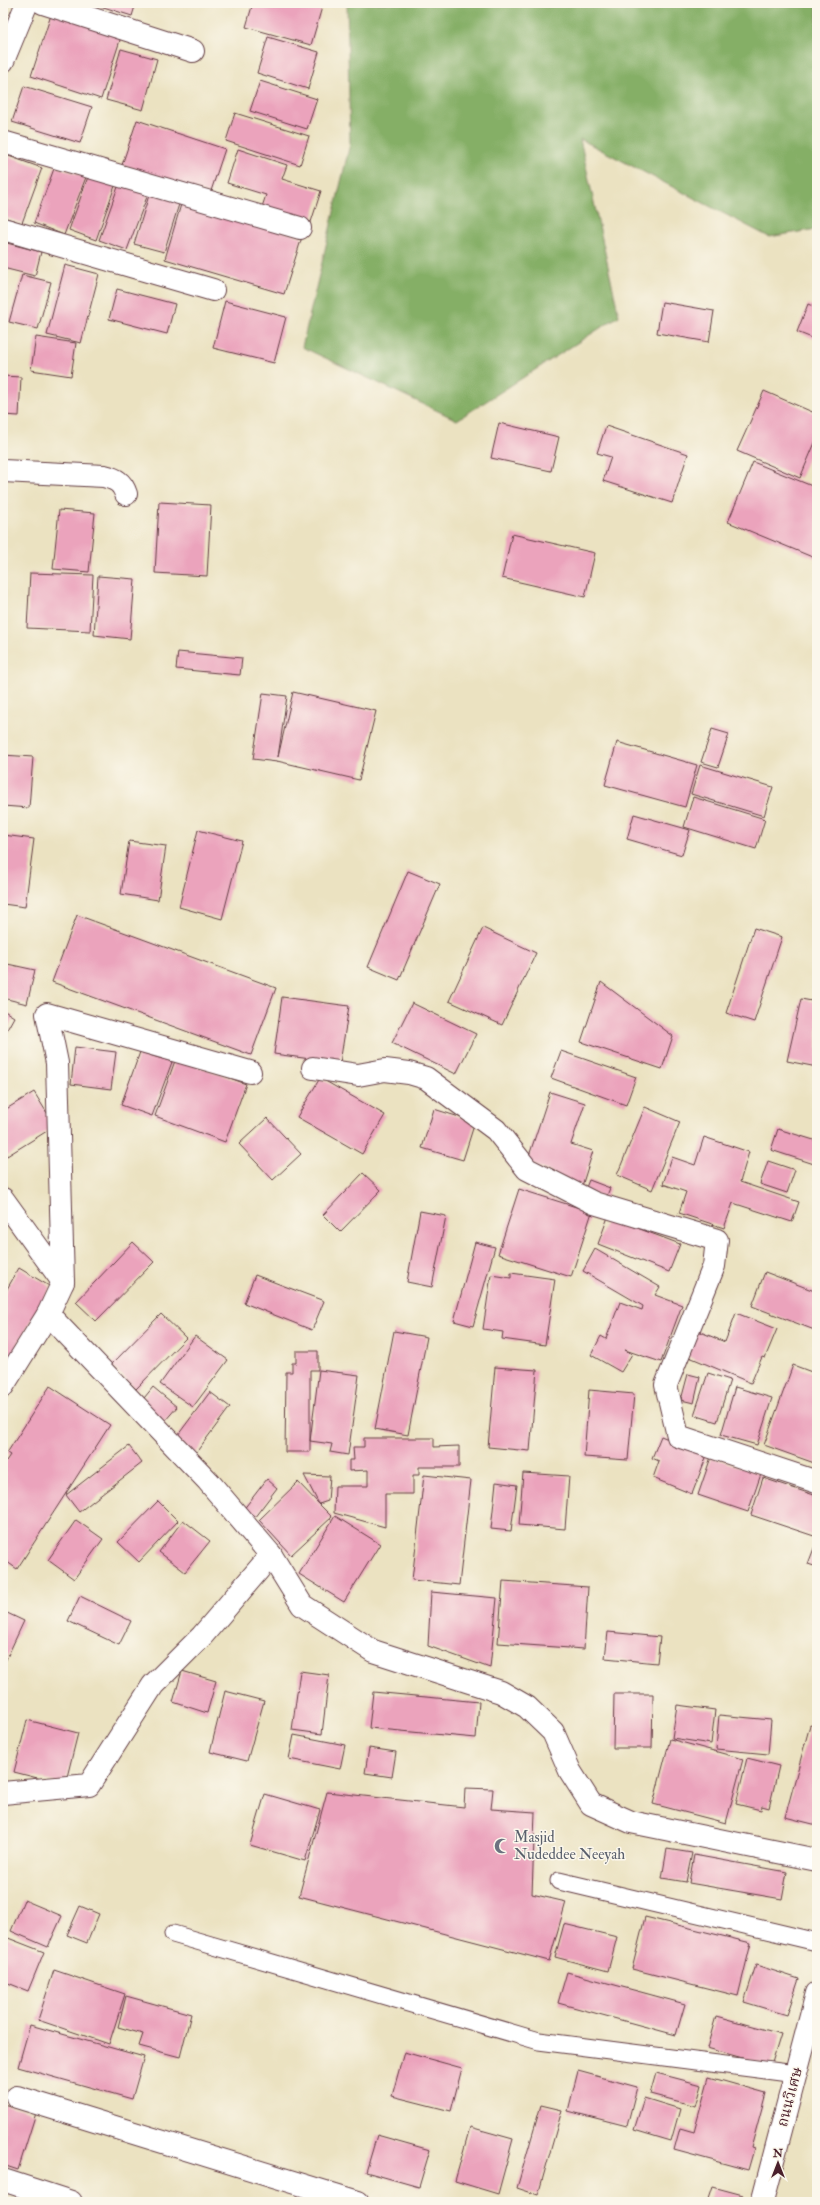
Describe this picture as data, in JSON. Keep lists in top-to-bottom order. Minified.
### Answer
{"streets":{"street":["ถนนวิเศษ"]},"places":{"mosque":["Masjid Nudeddee Neeyah"]},"north":"top"}
